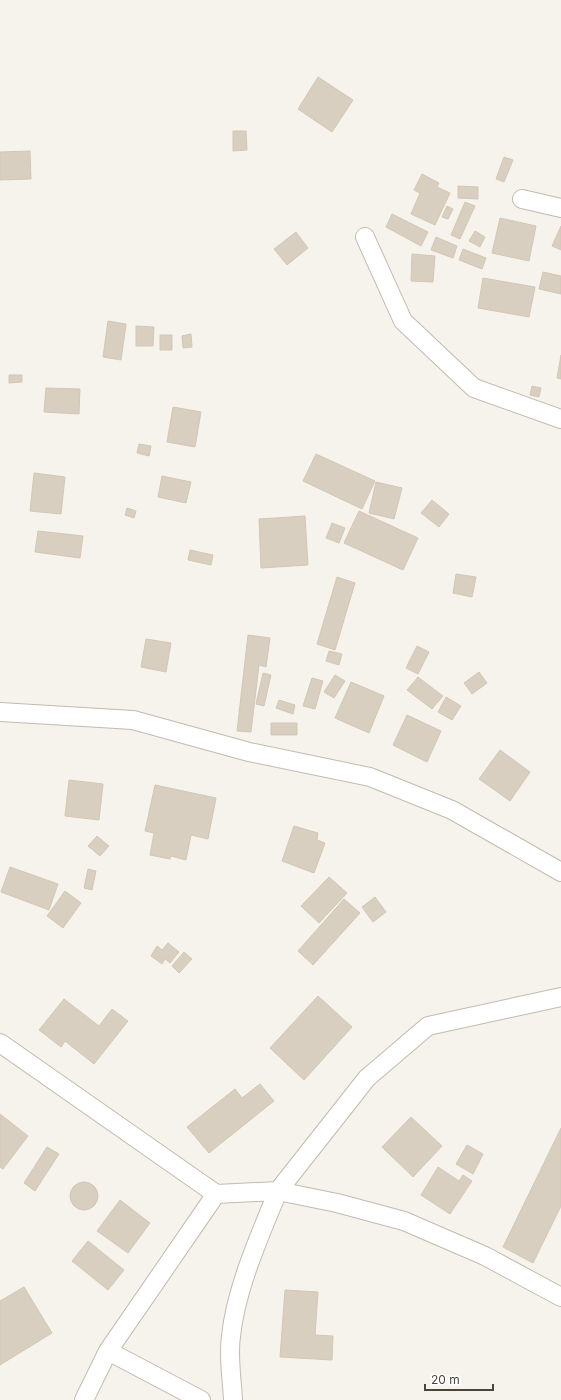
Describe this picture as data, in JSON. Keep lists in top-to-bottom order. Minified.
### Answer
{"scale_bar":"20 m"}
